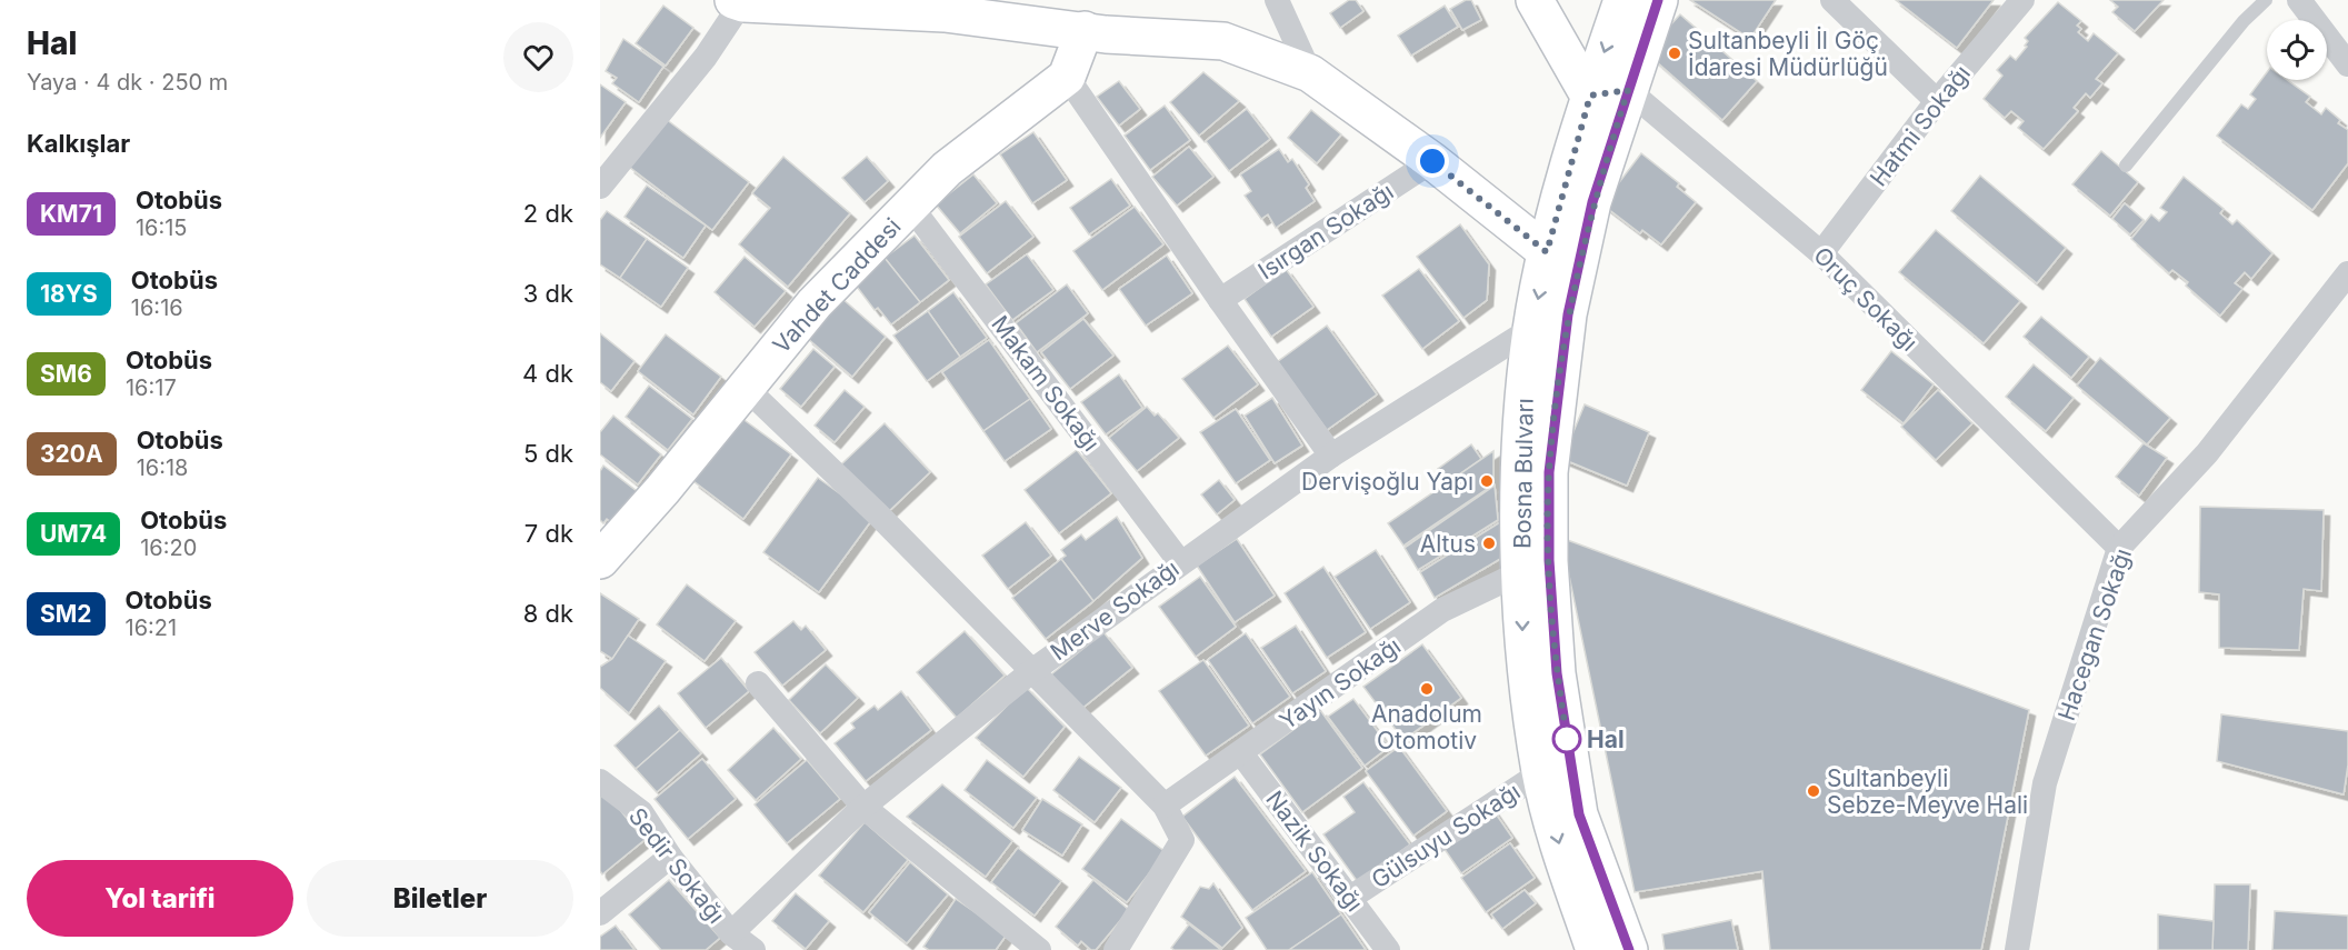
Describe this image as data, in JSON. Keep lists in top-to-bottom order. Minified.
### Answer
{"streets":{"main road":["Vahdet Caddesi","Bosna Bulvarı"],"street":["Hatmi Sokağı","Isırgan Sokağı","Oruç Sokağı","Makam Sokağı","Merve Sokağı","Hacegan Sokağı","Yayın Sokağı","Gülsuyu Sokağı","Nazik Sokağı","Sedir Sokağı"]},"crossings":[["Hatmi Sokağı","Oruç Sokağı"],["Vahdet Caddesi","Makam Sokağı"],["Oruç Sokağı","Bosna Bulvarı"],["Oruç Sokağı","Hacegan Sokağı"],["Makam Sokağı","Merve Sokağı"],["Bosna Bulvarı","Merve Sokağı"],["Bosna Bulvarı","Yayın Sokağı"],["Bosna Bulvarı","Gülsuyu Sokağı"],["Merve Sokağı","Sedir Sokağı"],["Yayın Sokağı","Nazik Sokağı"],["Gülsuyu Sokağı","Nazik Sokağı"]],"places":["Sultanbeyli İl Göç İdaresi Müdürlüğü","Dervişoğlu Yapı","Altus","Anadolum Otomotiv","Hal","Sultanbeyli Sebze-Meyve Hali"],"lines":["bus line KM71"],"page":{"heading":[["Hal","Yaya · 4 dk · 250 m"],"Kalkışlar"],"list":[{"mark":"KM71","name":"Otobüs","note":"16:15","value":"2 dk"},{"mark":"18YS","name":"Otobüs","note":"16:16","value":"3 dk"},{"mark":"SM6","name":"Otobüs","note":"16:17","value":"4 dk"},{"mark":"320A","name":"Otobüs","note":"16:18","value":"5 dk"},{"mark":"UM74","name":"Otobüs","note":"16:20","value":"7 dk"},{"mark":"SM2","name":"Otobüs","note":"16:21","value":"8 dk"}],"buttons":["Yol tarifi","Biletler"]}}
